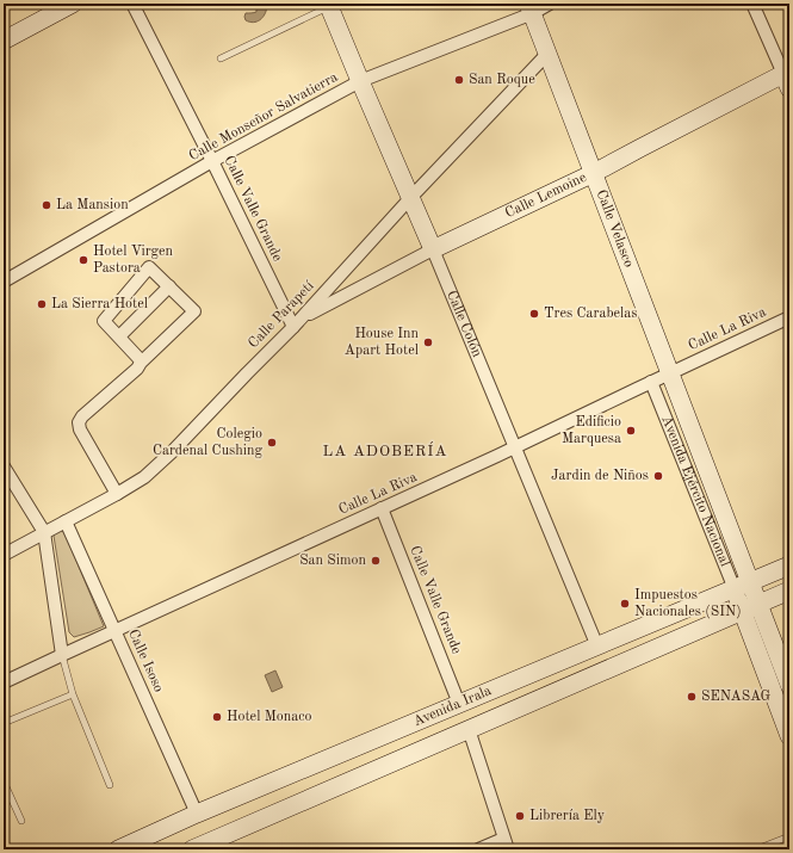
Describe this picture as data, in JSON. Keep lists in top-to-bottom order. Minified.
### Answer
{"streets":{"street":["Calle Monseñor Salvatierra","Calle Lemoine","Calle Valle Grande","Calle Velasco","Calle Parapetí","Calle Colón","Calle La Riva","Avenida Ejército Nacional","Calle Isoso","Avenida Irala"]},"crossings":[["Calle Monseñor Salvatierra","Calle Valle Grande"],["Calle Monseñor Salvatierra","Calle Velasco"],["Calle Monseñor Salvatierra","Calle Colón"],["Calle Lemoine","Calle Valle Grande"],["Calle Lemoine","Calle Velasco"],["Calle Lemoine","Calle Parapetí"],["Calle Lemoine","Calle Colón"],["Calle Valle Grande","Calle Parapetí"],["Calle Valle Grande","Calle La Riva"],["Calle Valle Grande","Avenida Irala"],["Calle Velasco","Calle Parapetí"],["Calle Velasco","Calle La Riva"],["Calle Velasco","Avenida Ejército Nacional"],["Calle Parapetí","Calle Colón"],["Calle Parapetí","Calle Isoso"],["Calle Colón","Calle La Riva"],["Calle Colón","Avenida Irala"],["Calle La Riva","Avenida Ejército Nacional"],["Calle La Riva","Calle Isoso"],["Avenida Ejército Nacional","Avenida Irala"],["Calle Isoso","Avenida Irala"]],"districts":["LA ADOBERÍA"],"places":["San Roque","La Mansion","Hotel Virgen Pastora","La Sierra Hotel","Tres Carabelas","House Inn Apart Hotel","Edificio Marquesa","Colegio Cardenal Cushing","Jardin de Niños","San Simon","Impuestos Nacionales (SIN)","SENASAG","Hotel Monaco","Librería Ely"]}
